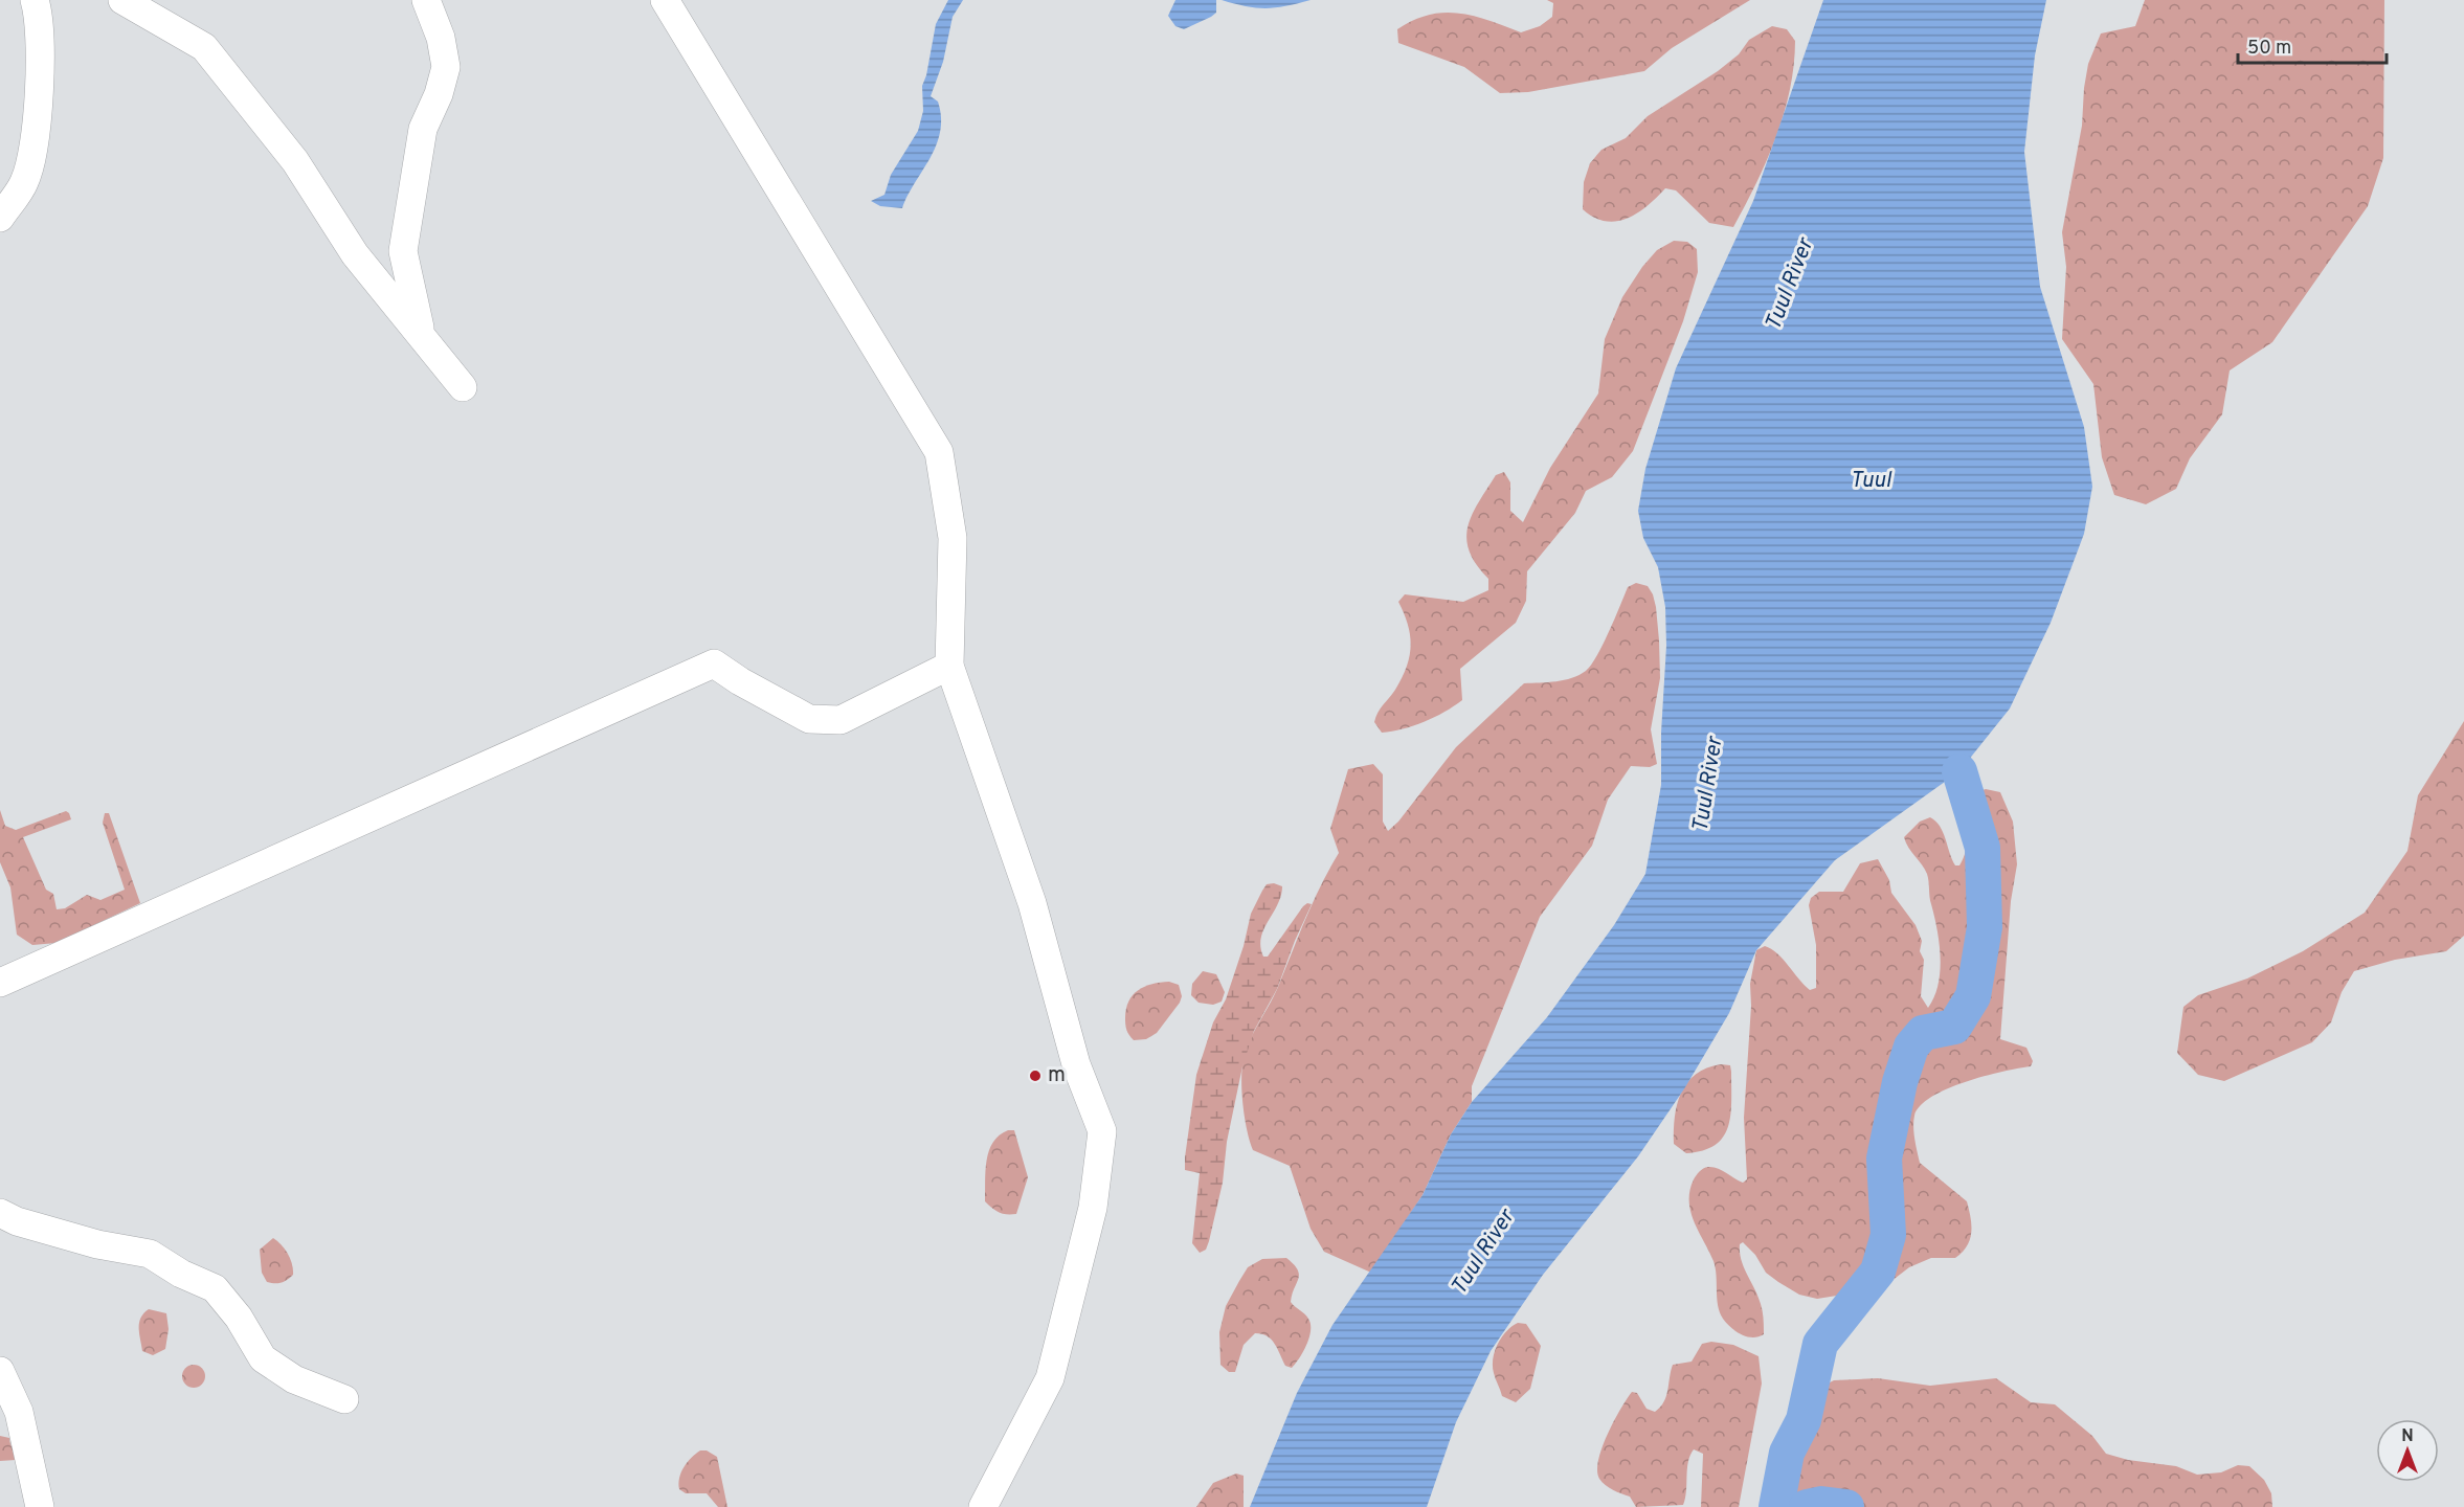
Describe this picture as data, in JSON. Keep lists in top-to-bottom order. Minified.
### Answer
{"water":["Tuul River","Tuul"],"places":["m"],"scale_bar":"50 m","north":"top"}
